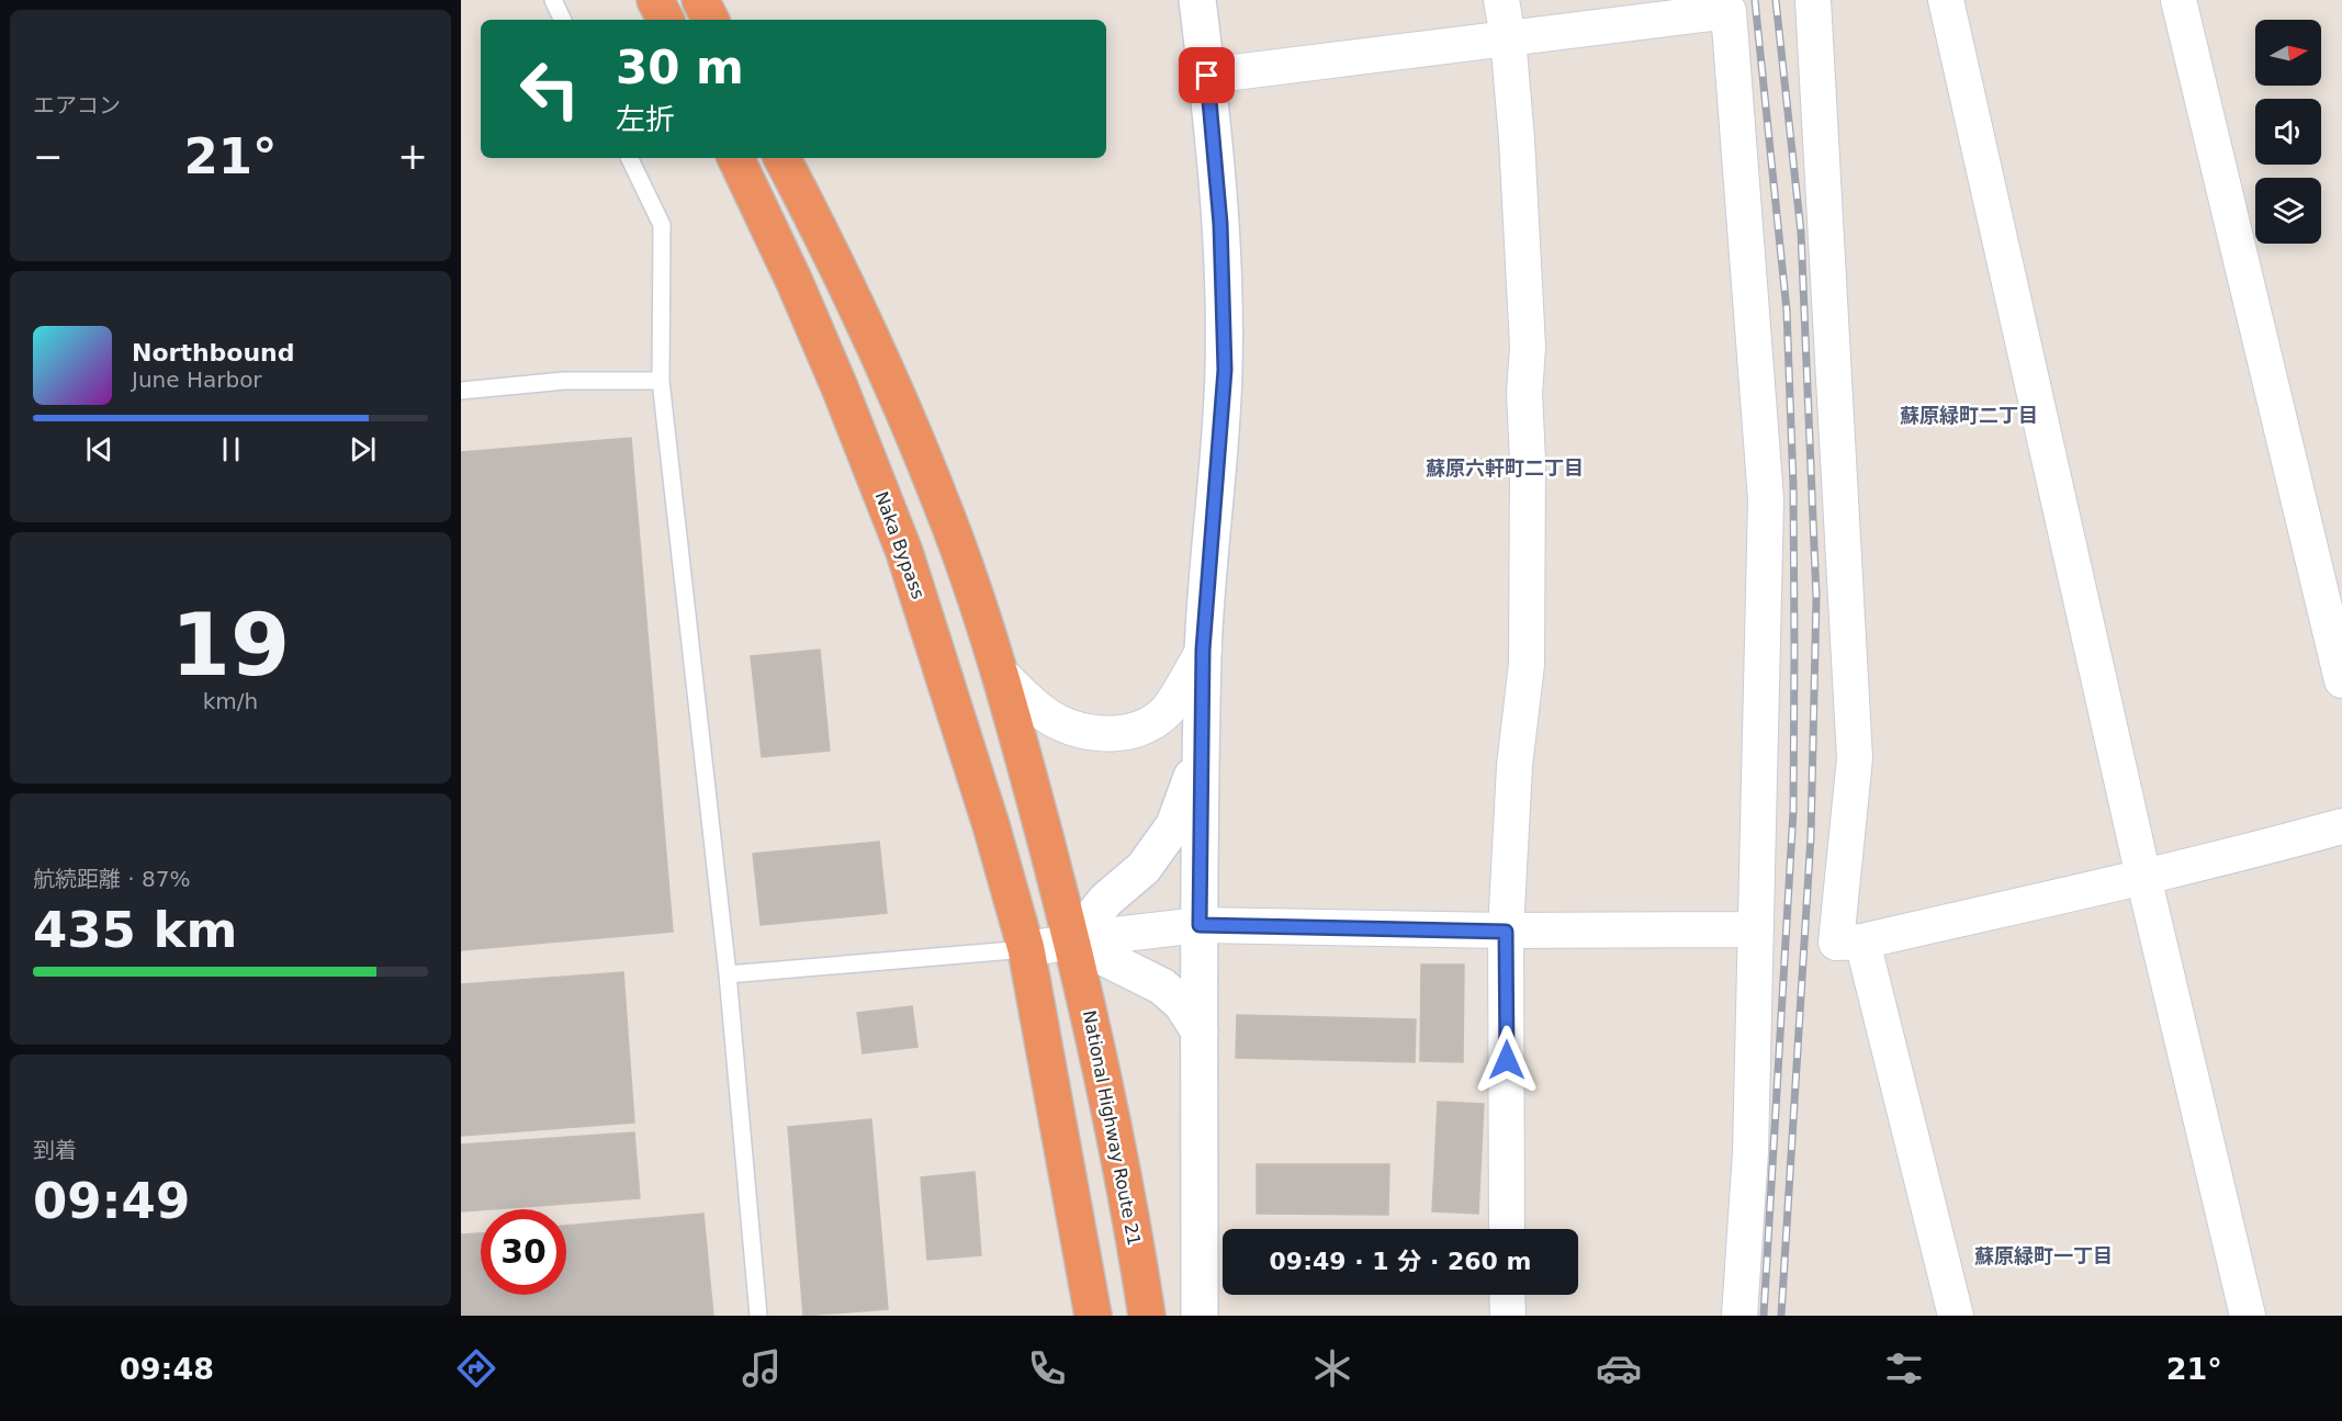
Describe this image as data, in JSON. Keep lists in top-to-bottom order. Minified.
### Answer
{"streets":{"highway":["Naka Bypass","National Highway Route 21"]},"districts":["蘇原緑町二丁目","蘇原六軒町二丁目","蘇原緑町一丁目"],"north":"right","page":{"tile":["エアコン",["19","km/h"],["航続距離 · 87%","435 km"],["到着","09:49"]],"turn":["30 m","左折"],"heat":["−","21°","+"],"song":["Northbound","June Harbor"],"limit":"30","trip":"09:49 · 1 分 · 260 m","tabs":["09:48","21°"]}}
